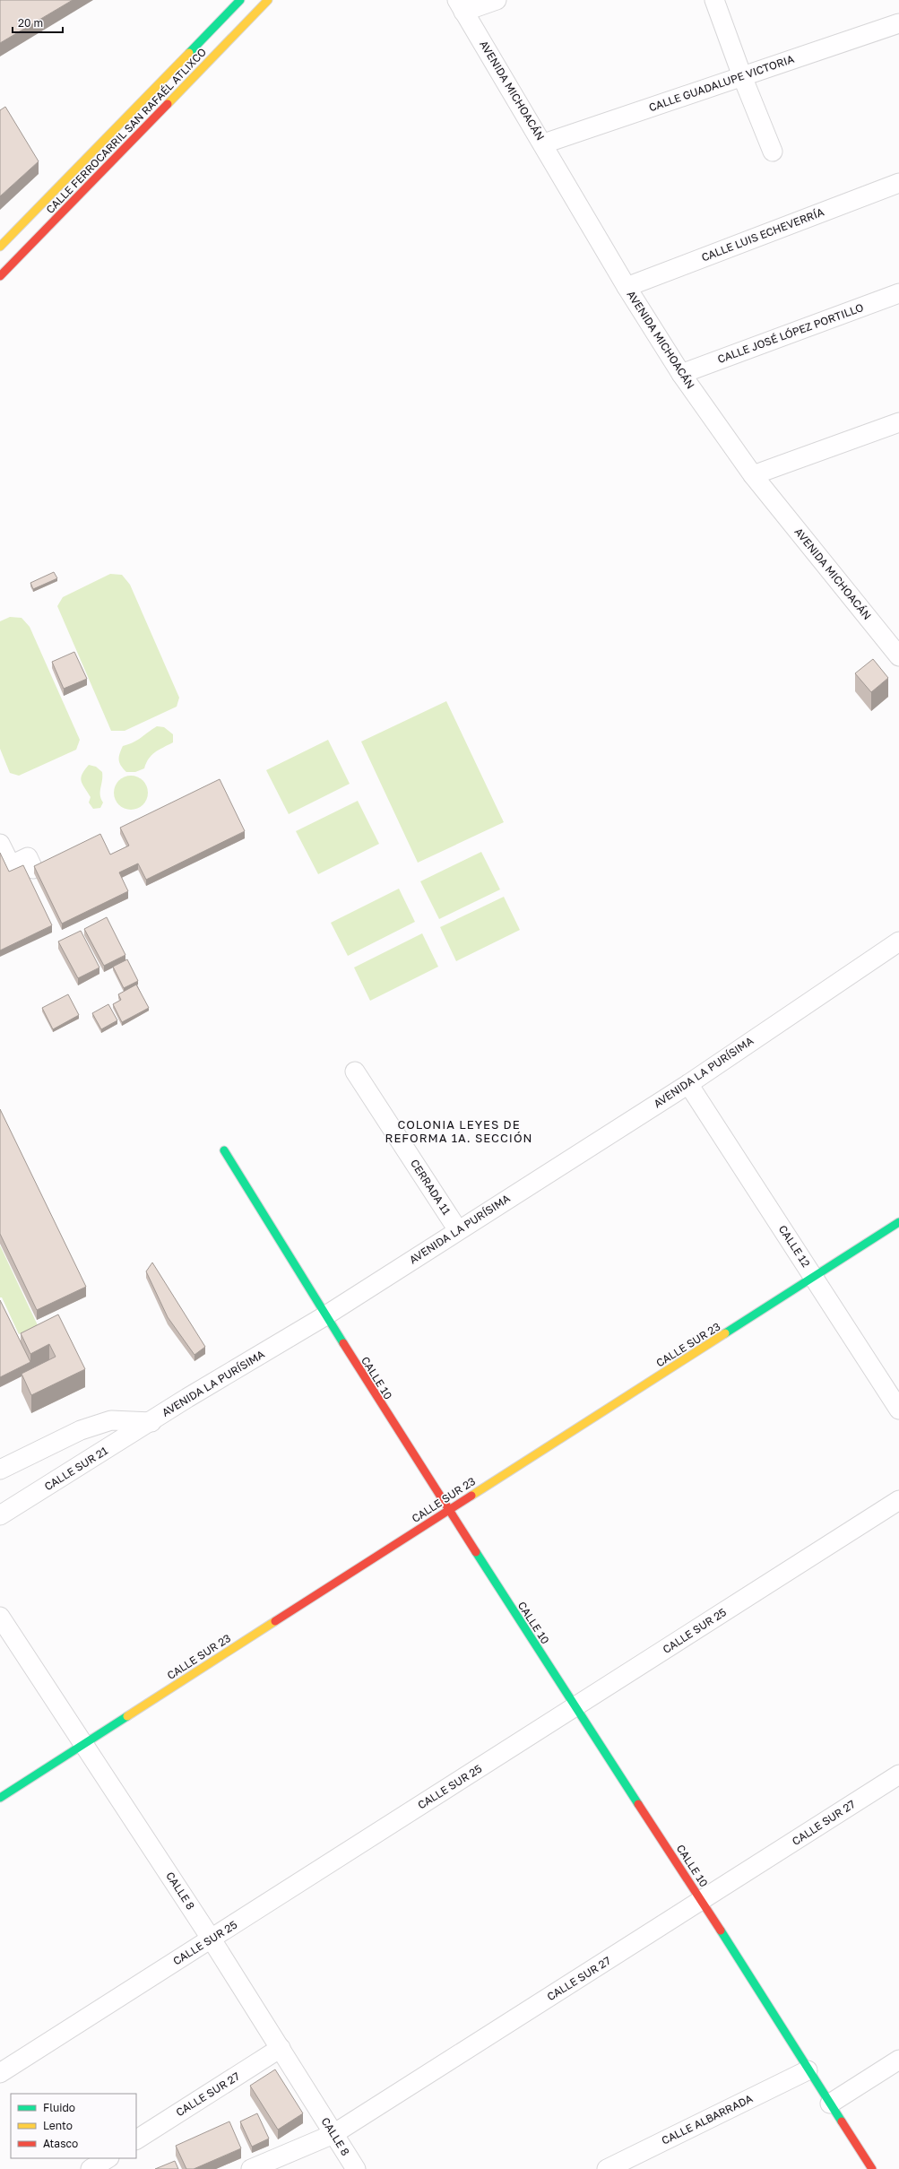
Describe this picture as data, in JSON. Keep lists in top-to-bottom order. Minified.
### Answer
{"streets":{"street":["CALLE GUADALUPE VICTORIA","AVENIDA MICHOACÁN","CALLE FERROCARRIL SAN RAFAÉL ATLIXCO","CALLE LUIS ECHEVERRÍA","CALLE JOSÉ LÓPEZ PORTILLO","AVENIDA LA PURÍSIMA","CERRADA 11","CALLE 12","CALLE SUR 23","CALLE 10","CALLE SUR 21","CALLE SUR 25","CALLE SUR 27","CALLE 8","CALLE ALBARRADA"]},"crossings":[["CALLE GUADALUPE VICTORIA","AVENIDA MICHOACÁN"],["AVENIDA MICHOACÁN","CALLE LUIS ECHEVERRÍA"],["AVENIDA MICHOACÁN","CALLE JOSÉ LÓPEZ PORTILLO"],["AVENIDA LA PURÍSIMA","CERRADA 11"],["AVENIDA LA PURÍSIMA","CALLE 12"],["AVENIDA LA PURÍSIMA","CALLE 10"],["AVENIDA LA PURÍSIMA","CALLE SUR 21"],["CALLE 12","CALLE SUR 23"],["CALLE SUR 23","CALLE 10"],["CALLE SUR 23","CALLE 8"],["CALLE 10","CALLE SUR 25"],["CALLE 10","CALLE SUR 27"],["CALLE 10","CALLE ALBARRADA"],["CALLE SUR 25","CALLE 8"],["CALLE SUR 27","CALLE 8"]],"districts":["COLONIA LEYES DE REFORMA 1A. SECCIÓN"],"legend":["Fluido","Lento","Atasco"],"scale_bar":"20 m"}
